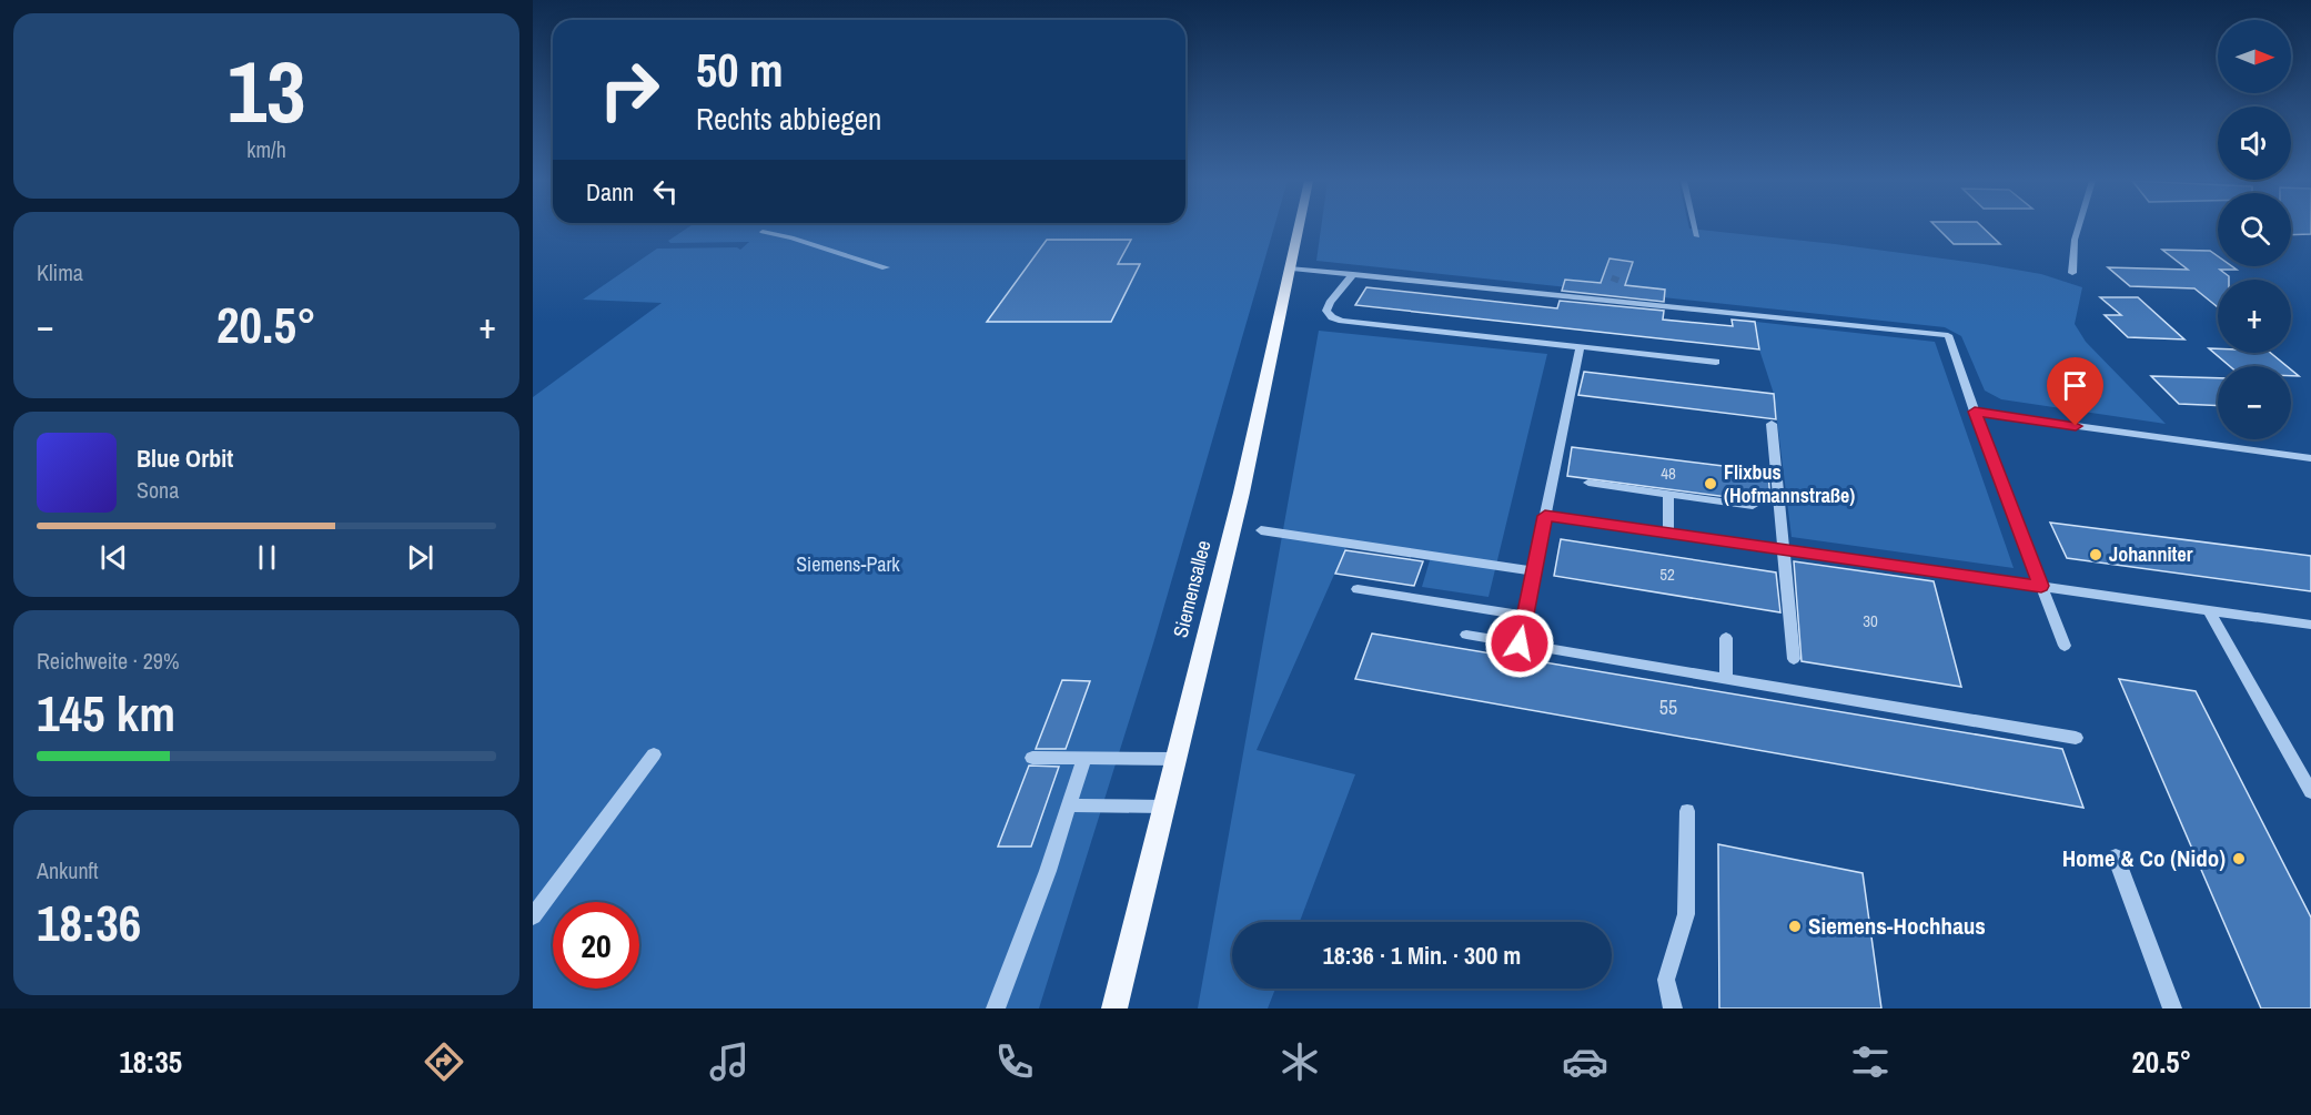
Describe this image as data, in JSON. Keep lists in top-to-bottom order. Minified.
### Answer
{"streets":{"main road":["Siemensallee"]},"parks":["Siemens-Park"],"places":["Flixbus (Hofmannstraße)","Johanniter","Home & Co (Nido)","Siemens-Hochhaus"],"house_numbers":["48","52","30","55"],"north":"right","page":{"tile":[["13","km/h"],"Klima",["Reichweite · 29%","145 km"],["Ankunft","18:36"]],"map_buttons":["+","−"],"turn":["50 m","Rechts abbiegen"],"then":"Dann","heat":["−","20.5°","+"],"song":["Blue Orbit","Sona"],"limit":"20","trip":"18:36 · 1 Min. · 300 m","tabs":["18:35","20.5°"]}}
